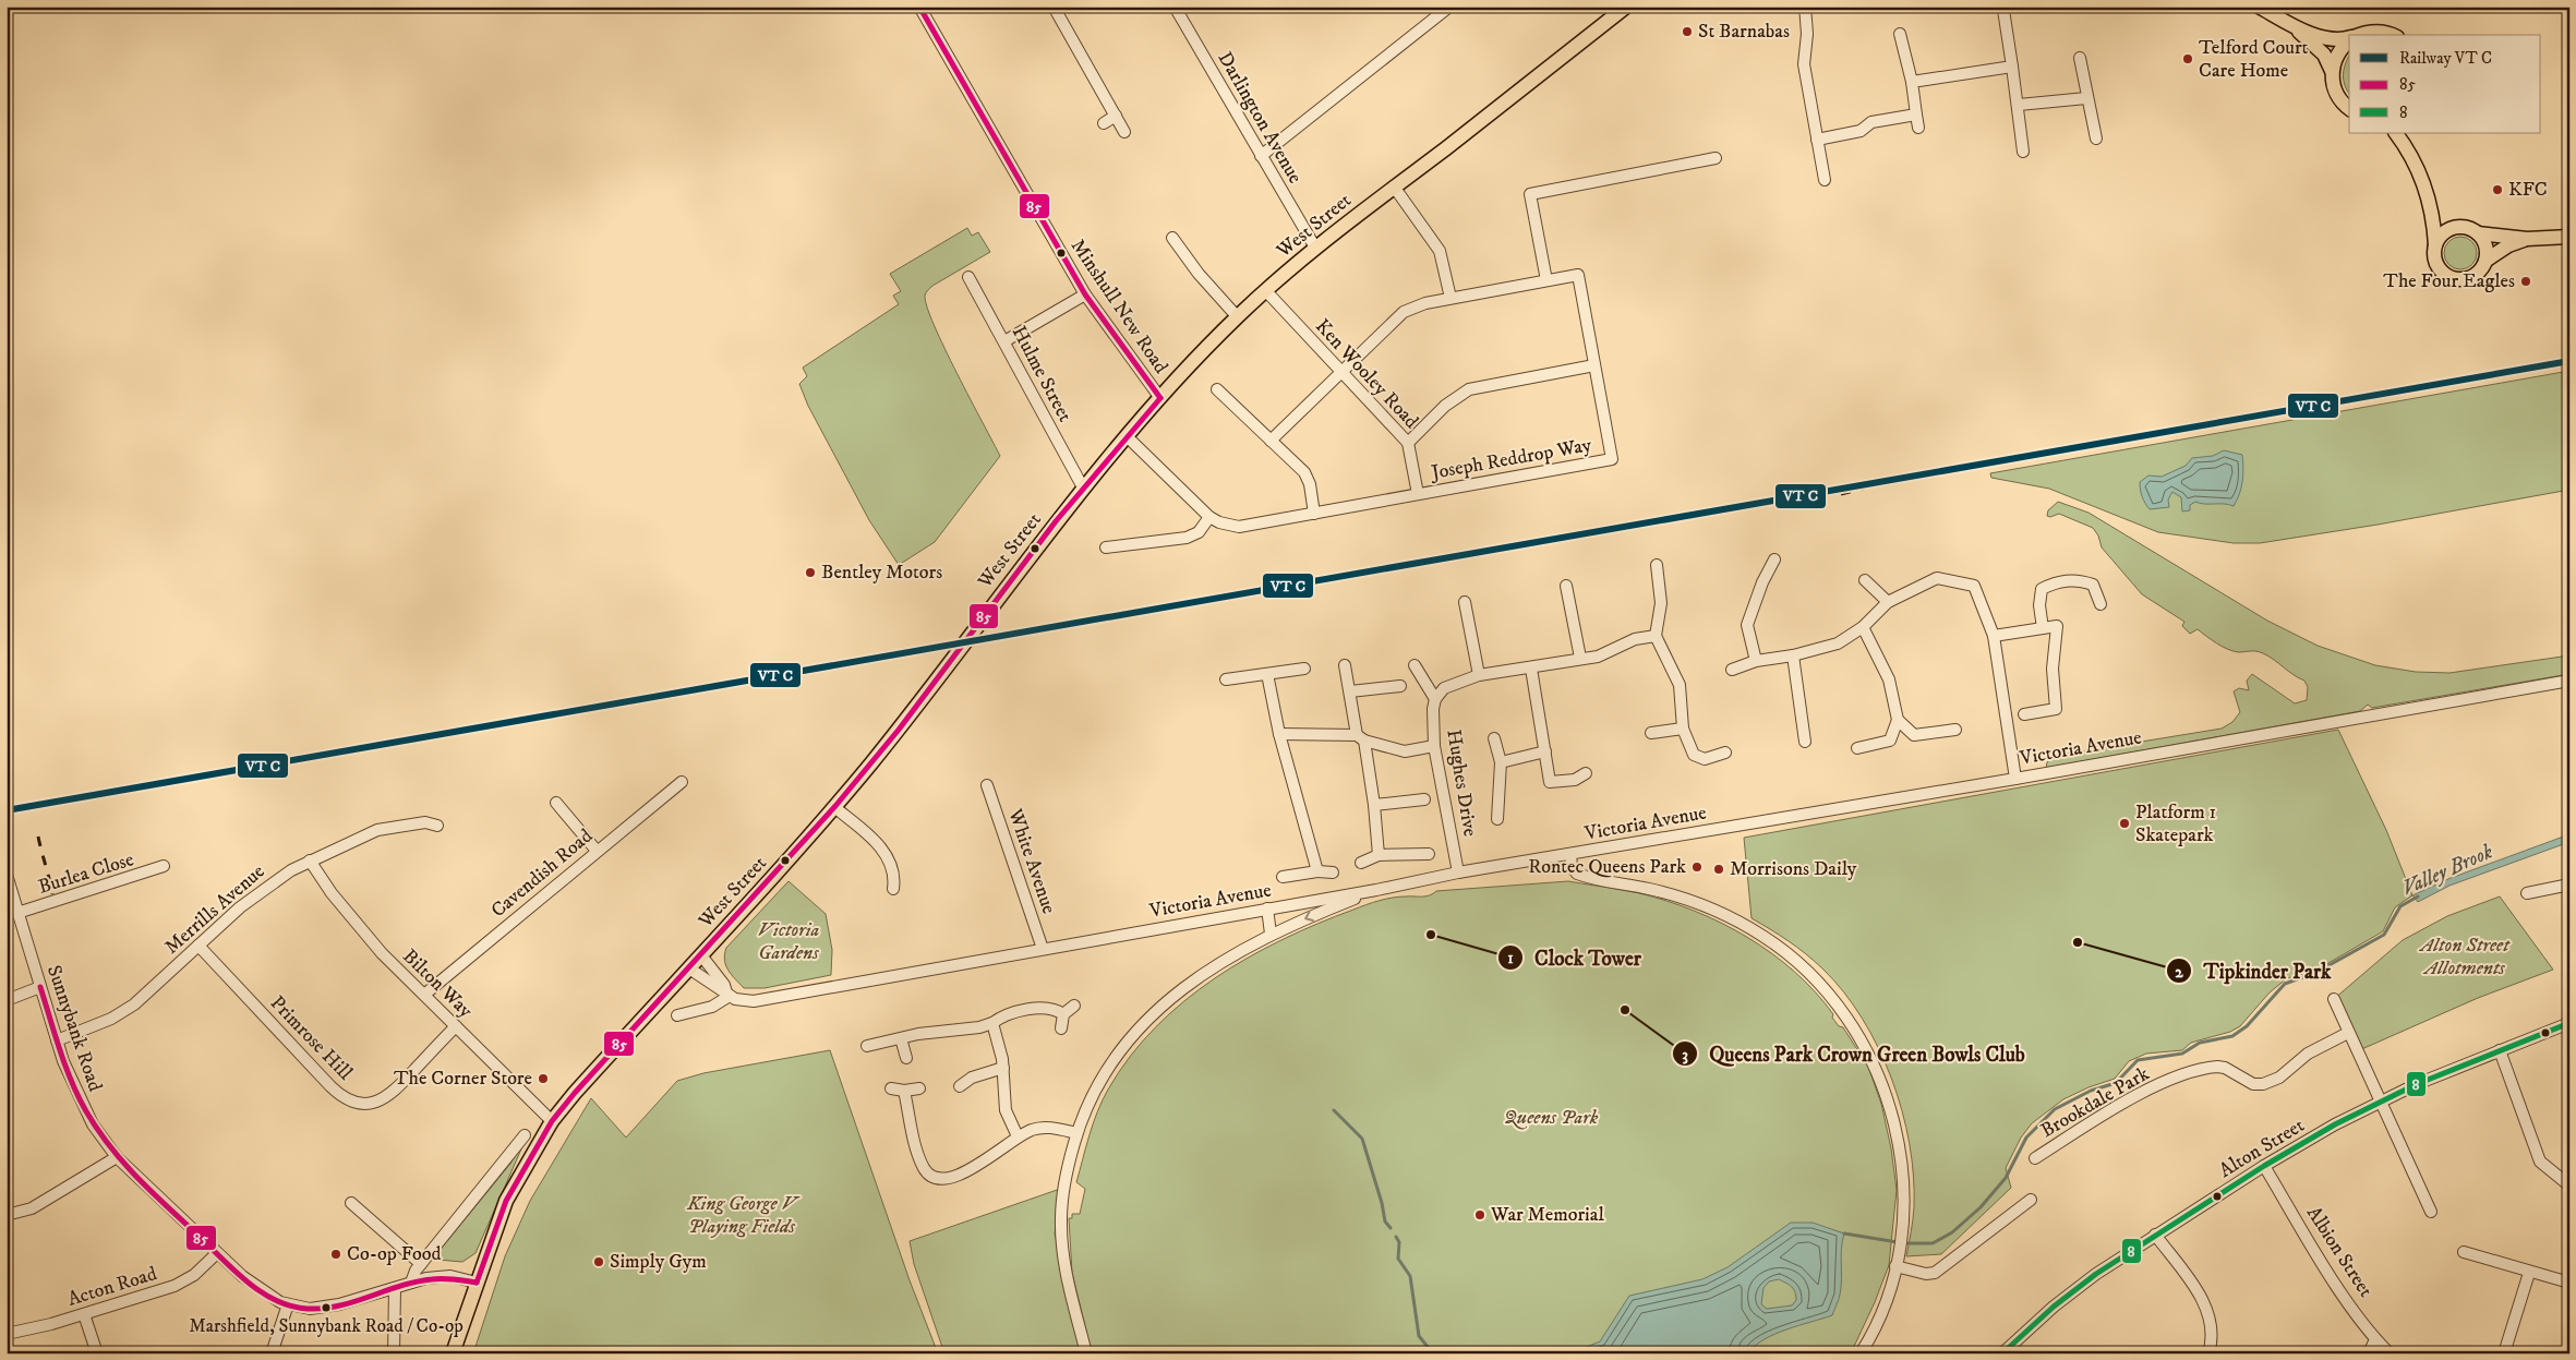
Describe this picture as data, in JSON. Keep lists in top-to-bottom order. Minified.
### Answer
{"streets":{"main road":["West Street"],"street":["Darlington Avenue","Minshull New Road","Hulme Street","Ken Wooley Road","Joseph Reddrop Way","Victoria Avenue","Hughes Drive","White Avenue","Burlea Close","Cavendish Road","Merrills Avenue","Bilton Way","Sunnybank Road","Primrose Hill","Brookdale Park","Alton Street","Albion Street","Acton Road"]},"crossings":[["Darlington Avenue","West Street"],["West Street","Minshull New Road"],["West Street","Hulme Street"],["West Street","Ken Wooley Road"],["West Street","Victoria Avenue"],["West Street","Bilton Way"],["West Street","Sunnybank Road"],["Ken Wooley Road","Joseph Reddrop Way"],["Victoria Avenue","Hughes Drive"],["Victoria Avenue","White Avenue"],["Burlea Close","Sunnybank Road"],["Cavendish Road","Bilton Way"],["Merrills Avenue","Bilton Way"],["Merrills Avenue","Sunnybank Road"],["Merrills Avenue","Primrose Hill"],["Bilton Way","Primrose Hill"],["Sunnybank Road","Acton Road"],["Alton Street","Albion Street"]],"water":["Valley Brook"],"parks":["Victoria Gardens","Alton Street Allotments","Queens Park","King George V Playing Fields"],"places":["St Barnabas","Telford Court Care Home","KFC","The Four Eagles","Bentley Motors","Platform 1 Skatepark","Rontec Queens Park","Morrisons Daily","Clock Tower","Tipkinder Park","Queens Park Crown Green Bowls Club","The Corner Store","War Memorial","Co-op Food","Simply Gym","Marshfield, Sunnybank Road / Co-op"],"lines":["transit line 85","transit line 8"],"legend":["Railway VT C","85","8"]}
